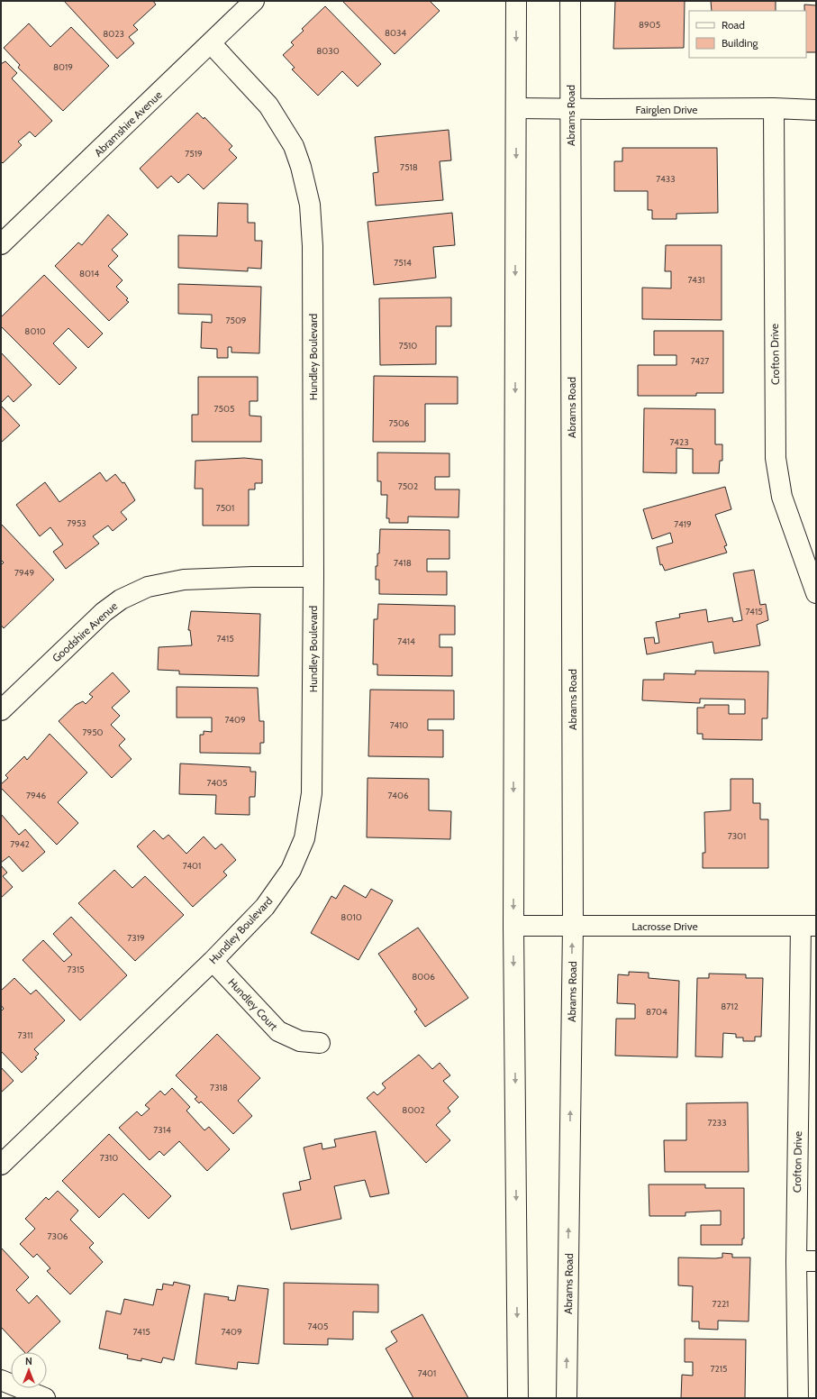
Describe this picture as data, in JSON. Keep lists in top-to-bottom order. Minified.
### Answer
{"streets":{"street":["Fairglen Drive","Abrams Road","Abramshire Avenue","Crofton Drive","Hundley Boulevard","Goodshire Avenue","Lacrosse Drive","Hundley Court"]},"crossings":[["Fairglen Drive","Abrams Road"],["Fairglen Drive","Crofton Drive"],["Abrams Road","Lacrosse Drive"],["Abramshire Avenue","Hundley Boulevard"],["Crofton Drive","Lacrosse Drive"],["Hundley Boulevard","Goodshire Avenue"],["Hundley Boulevard","Hundley Court"]],"house_numbers":["8905","8034","8023","8030","8019","7519","7518","7433","7514","8014","7431","7509","8010","7510","7427","7505","7506","7423","7502","7501","7953","7419","7418","7949","7415","7415","7414","7409","7410","7950","7405","7946","7406","7301","7942","7401","8010","7319","7315","8006","8712","8704","7311","7318","8002","7233","7314","7310","7306","7221","7405","7415","7409","7215","7401"],"legend":["Road","Building"],"north":"top"}
